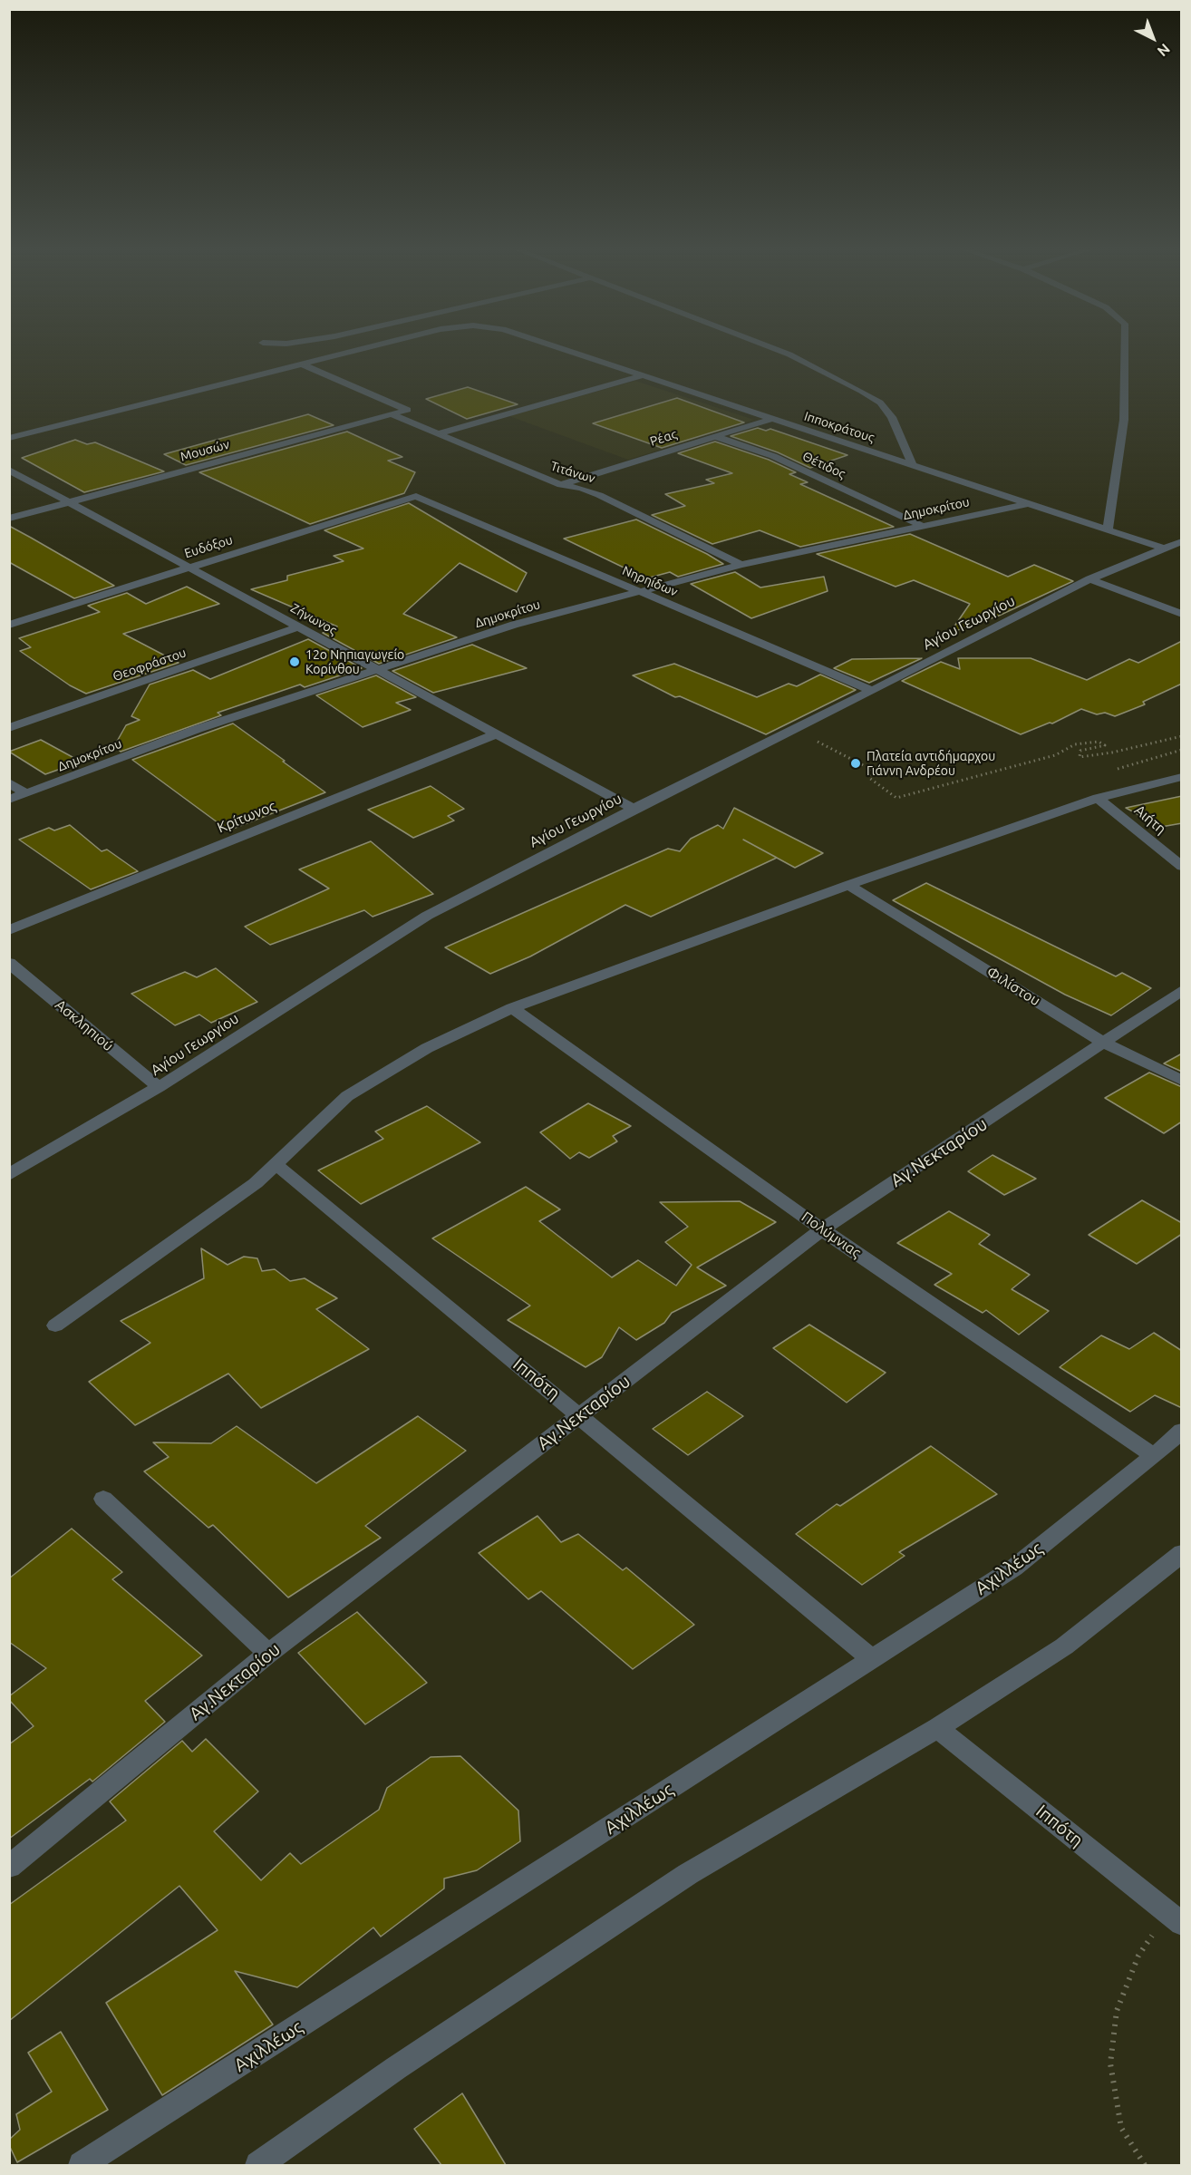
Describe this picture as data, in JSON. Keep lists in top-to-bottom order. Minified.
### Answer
{"streets":{"street":["Ιπποκράτους","Ρέας","Μουσών","Θέτιδος","Τιτάνων","Δημοκρίτου","Ευδόξου","Νηρηίδων","Ζήνωνος","Αγίου Γεωργίου","Θεοφράστου","Κρίτωνος","Αιήτη","Φιλίστου","Ασκληπιού","Αγ.Νεκταρίου","Πολύμνιας","Ιππότη","Αχιλλέως"]},"crossings":[["Ιπποκράτους","Ρέας"],["Ιπποκράτους","Μουσών"],["Ιπποκράτους","Δημοκρίτου"],["Ιπποκράτους","Αγίου Γεωργίου"],["Ρέας","Θέτιδος"],["Ρέας","Τιτάνων"],["Μουσών","Τιτάνων"],["Μουσών","Ζήνωνος"],["Θέτιδος","Δημοκρίτου"],["Τιτάνων","Δημοκρίτου"],["Δημοκρίτου","Νηρηίδων"],["Δημοκρίτου","Ζήνωνος"],["Ευδόξου","Νηρηίδων"],["Ευδόξου","Ζήνωνος"],["Νηρηίδων","Αγίου Γεωργίου"],["Ζήνωνος","Αγίου Γεωργίου"],["Ζήνωνος","Θεοφράστου"],["Ζήνωνος","Κρίτωνος"],["Αγίου Γεωργίου","Ασκληπιού"],["Φιλίστου","Αγ.Νεκταρίου"],["Αγ.Νεκταρίου","Πολύμνιας"],["Αγ.Νεκταρίου","Ιππότη"],["Πολύμνιας","Αχιλλέως"],["Ιππότη","Αχιλλέως"]],"places":["12ο Νηπιαγωγείο Κορίνθου","Πλατεία αντιδήμαρχου Γιάννη Ανδρέου"],"north":"bottom right"}
